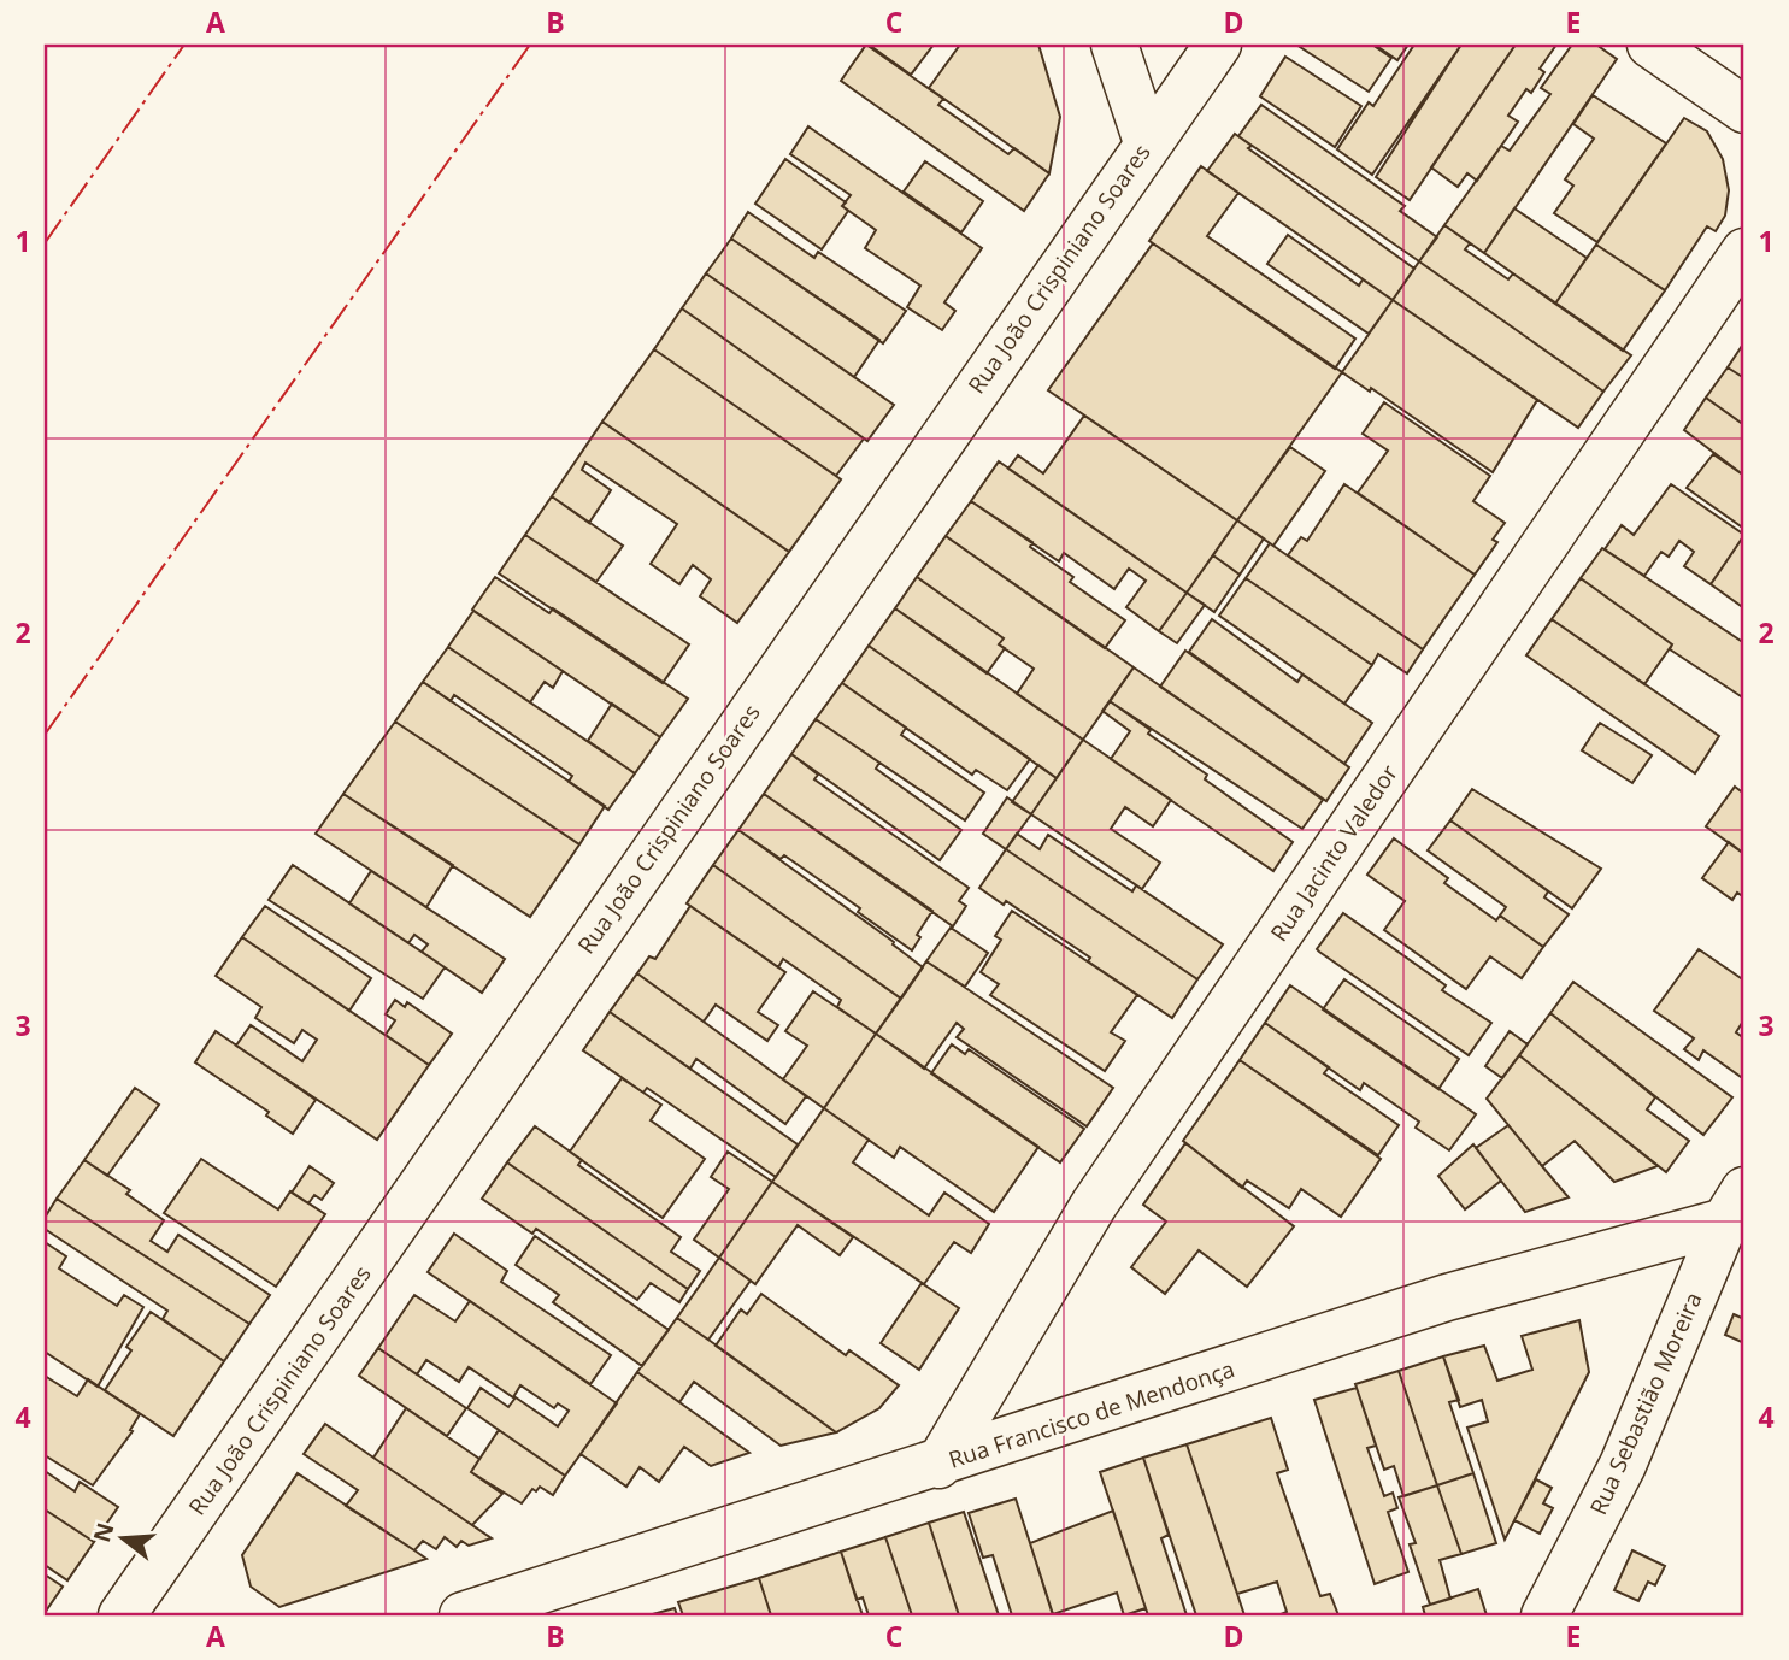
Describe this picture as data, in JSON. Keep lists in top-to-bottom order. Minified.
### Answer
{"streets":{"street":["Rua João Crispiniano Soares","Rua Jacinto Valedor","Rua Sebastião Moreira","Rua Francisco de Mendonça"]},"crossings":[["Rua Jacinto Valedor","Rua Francisco de Mendonça"],["Rua Sebastião Moreira","Rua Francisco de Mendonça"]],"north":"left","grid":{"columns":["A","B","C","D","E"],"rows":["1","2","3","4"]}}
